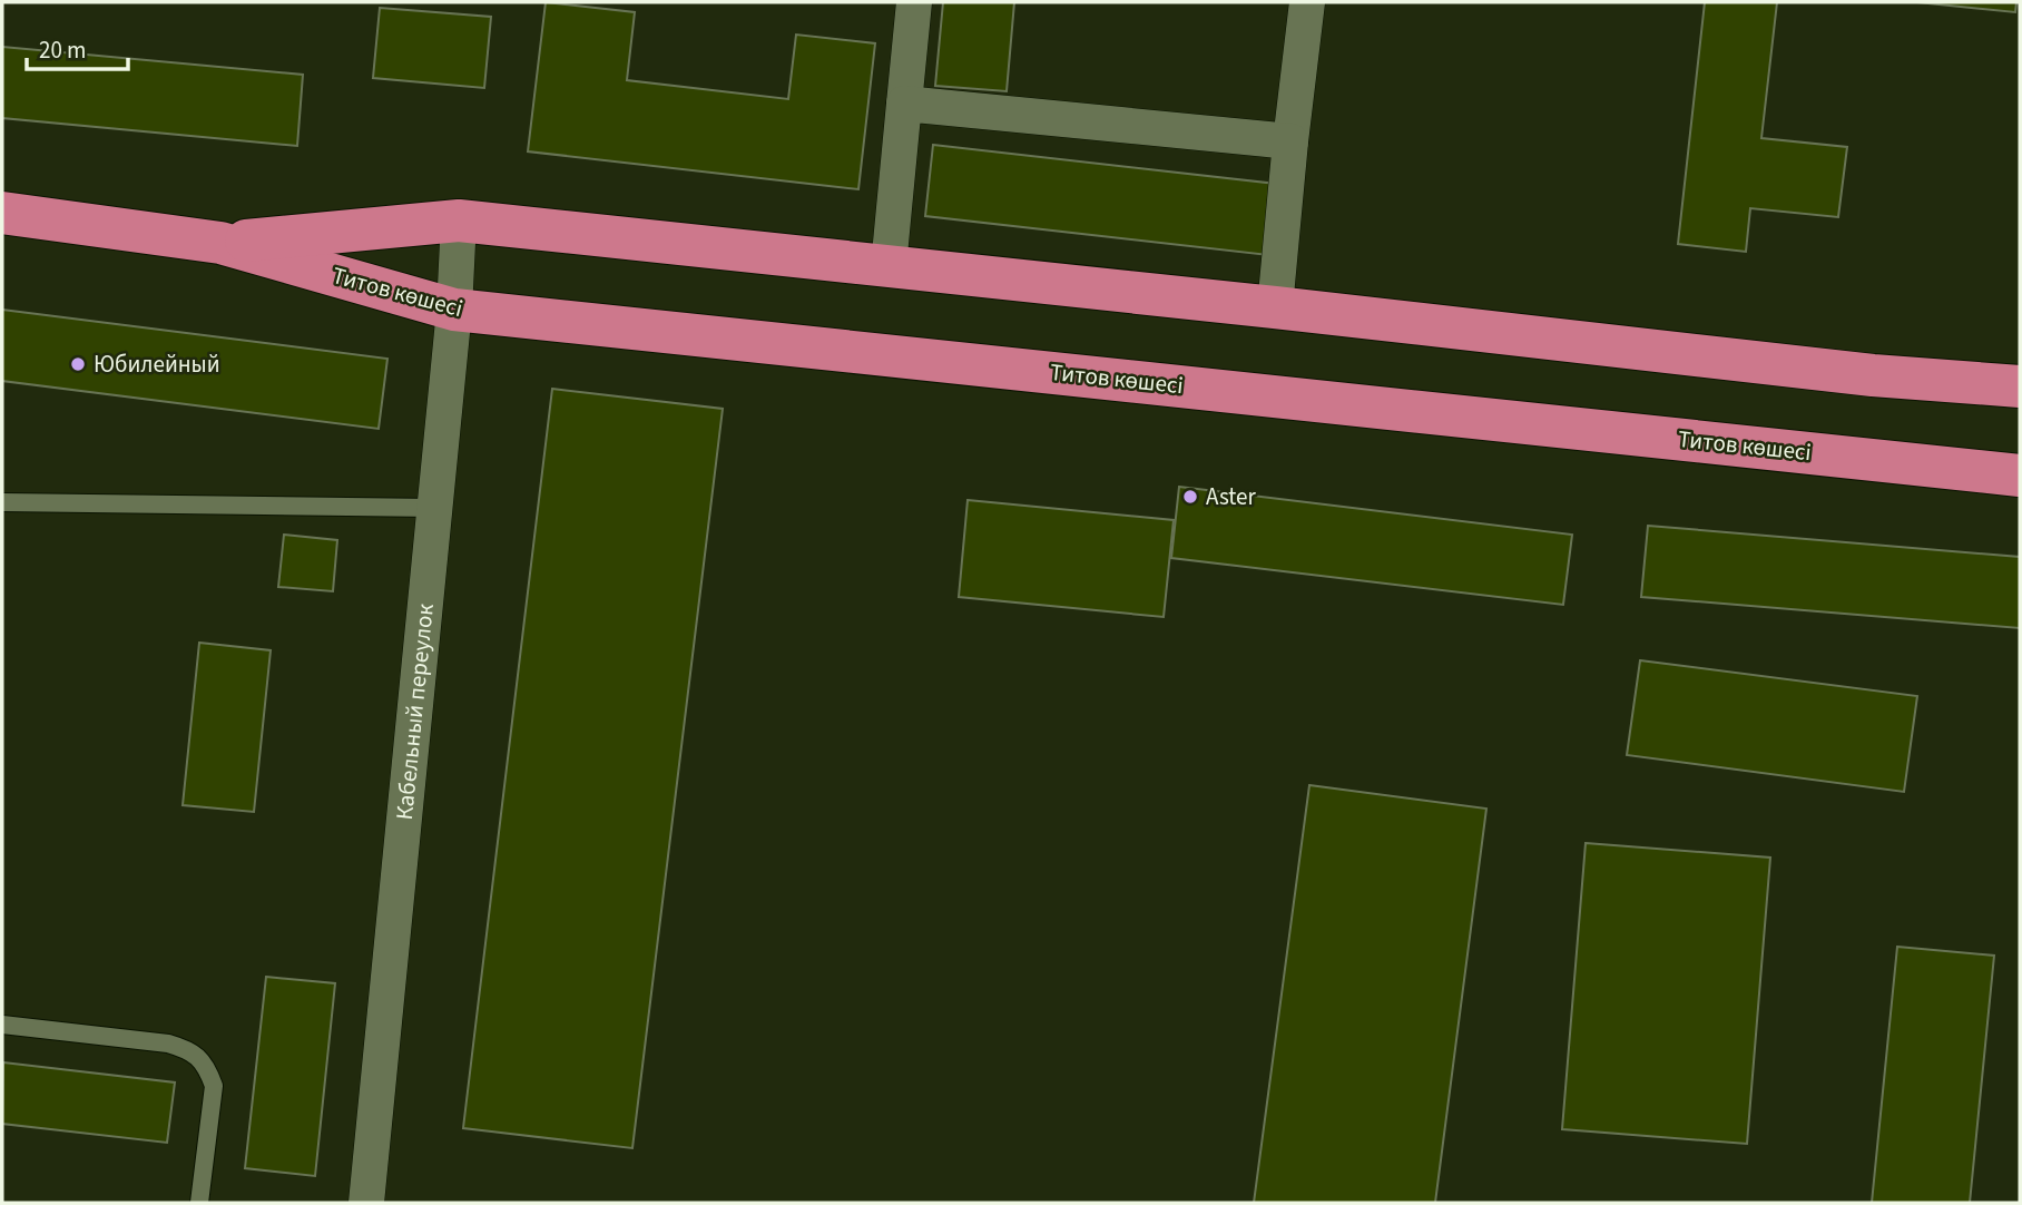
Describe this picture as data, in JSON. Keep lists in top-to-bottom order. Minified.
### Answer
{"streets":{"highway":["Титов көшесі"],"street":["Кабельный переулок"]},"crossings":[["Титов көшесі","Кабельный переулок"]],"places":["Юбилейный","Aster"],"scale_bar":"20 m"}
